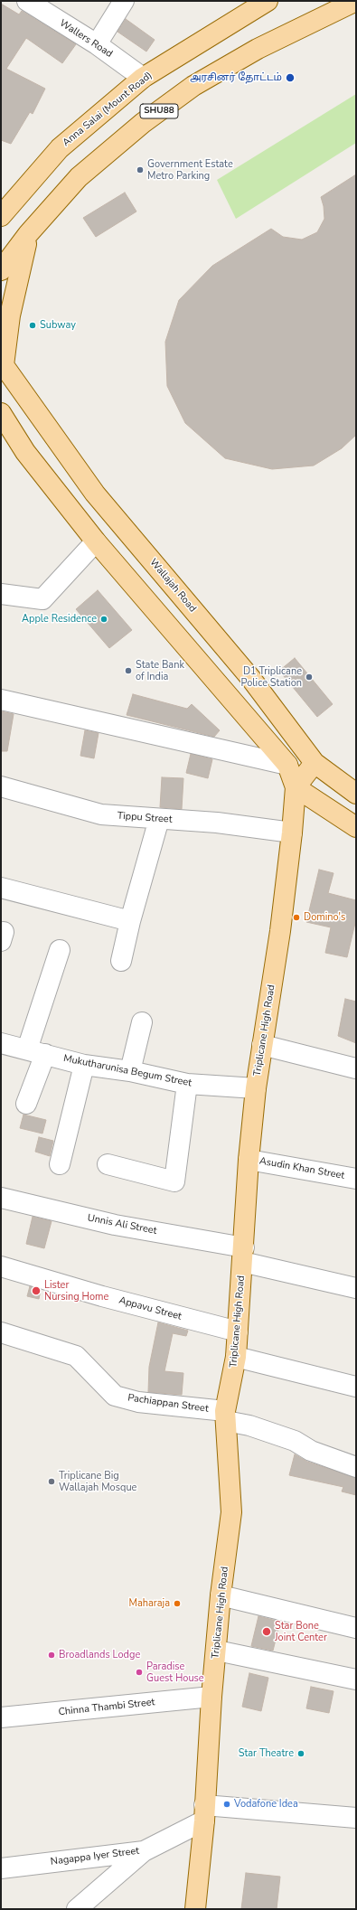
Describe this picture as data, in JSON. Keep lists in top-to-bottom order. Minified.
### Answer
{"streets":{"main road":["Anna Salai (Mount Road)","SHU88","Wallajah Road","Triplicane High Road"],"street":["Wallers Road","Tippu Street","Mukutharunisa Begum Street","Asudin Khan Street","Unnis Ali Street","Appavu Street","Pachiappan Street","Chinna Thambi Street","Nagappa Iyer Street"]},"crossings":[["Wallers Road","Anna Salai (Mount Road)"],["Tippu Street","Triplicane High Road"],["Triplicane High Road","Mukutharunisa Begum Street"],["Triplicane High Road","Asudin Khan Street"],["Triplicane High Road","Unnis Ali Street"],["Triplicane High Road","Appavu Street"],["Triplicane High Road","Pachiappan Street"],["Triplicane High Road","Chinna Thambi Street"],["Triplicane High Road","Nagappa Iyer Street"]],"places":["அரசினர் தோட்டம்","Government Estate Metro Parking","Subway","Apple Residence","State Bank of India","D1 Triplicane Police Station","Domino's","Lister Nursing Home","Triplicane Big Wallajah Mosque","Maharaja","Star Bone Joint Center","Broadlands Lodge","Paradise Guest House","Star Theatre","Vodafone Idea"]}
